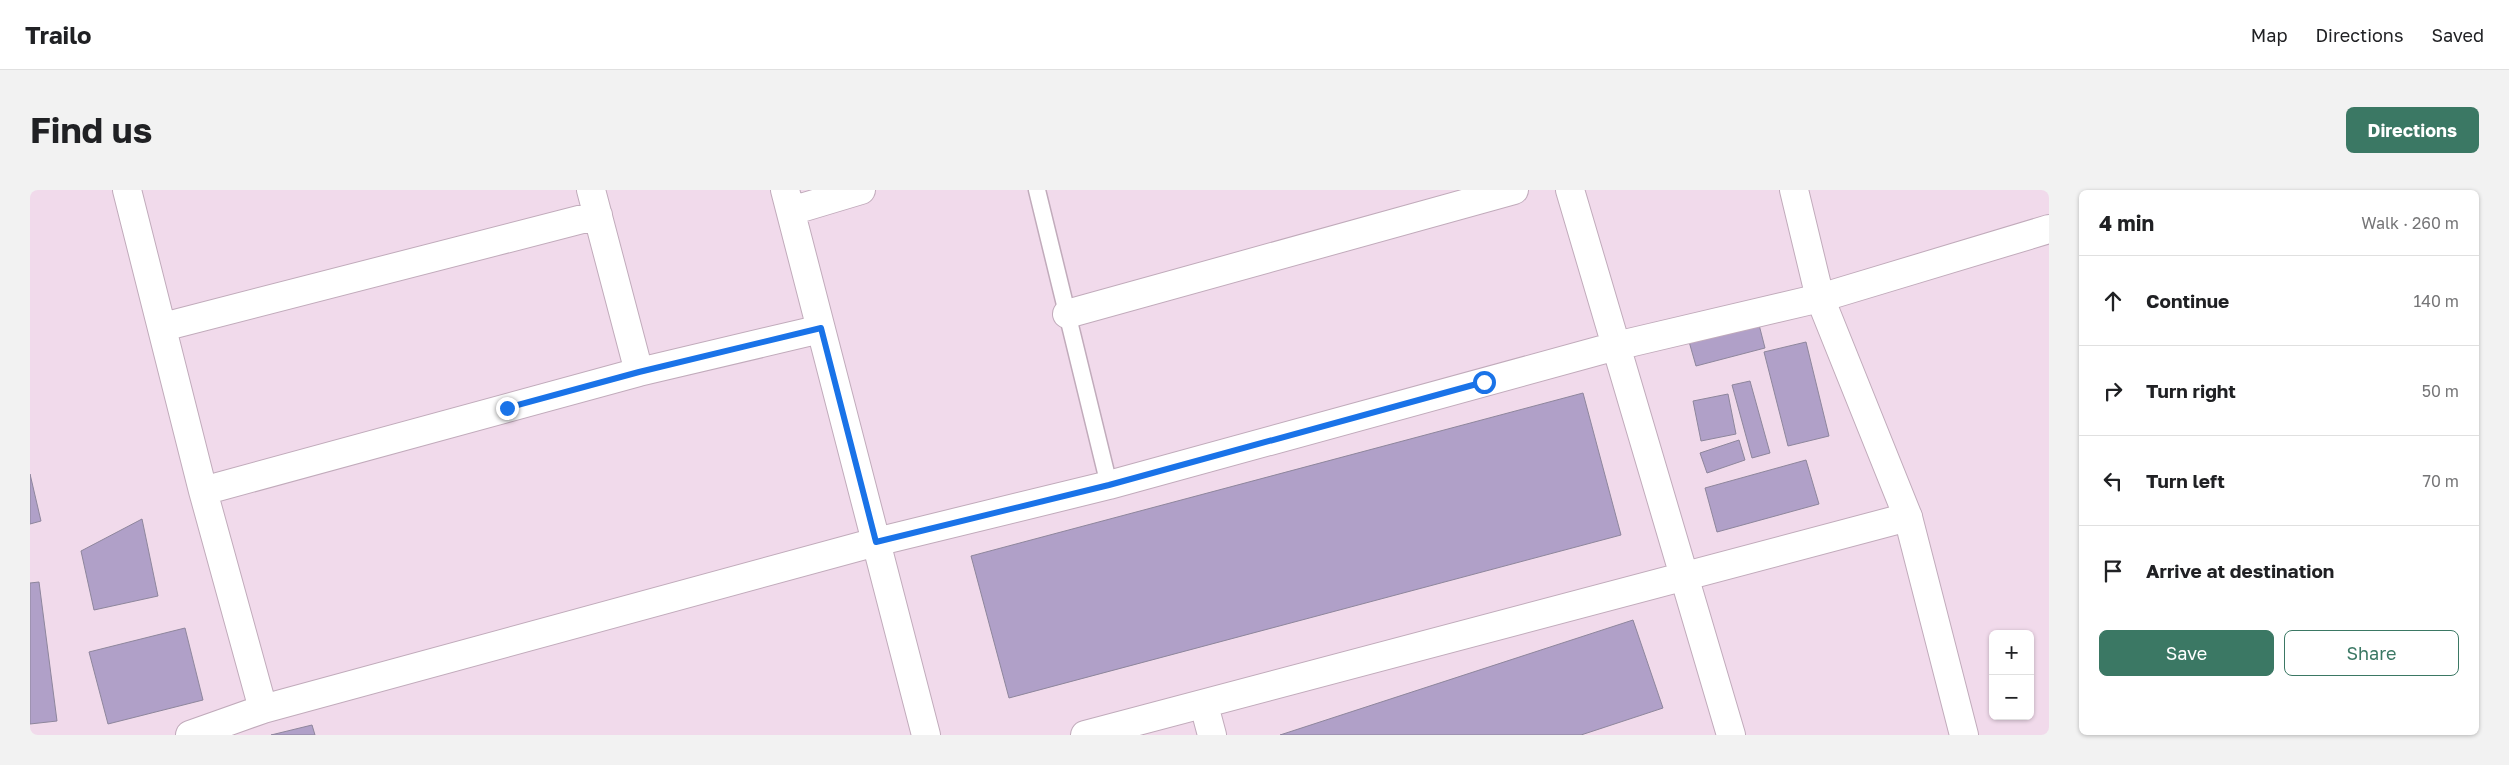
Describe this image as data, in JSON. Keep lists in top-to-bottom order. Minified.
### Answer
{"page":{"header":"Trailo","nav":["Map","Directions","Saved"],"buttons":["Directions",["Save","Share"]],"title":"Find us","heading":["4 min","Walk · 260 m"],"list":[["Continue","140 m"],["Turn right","50 m"],["Turn left","70 m"],"Arrive at destination"],"map_buttons":["+","−"]}}
